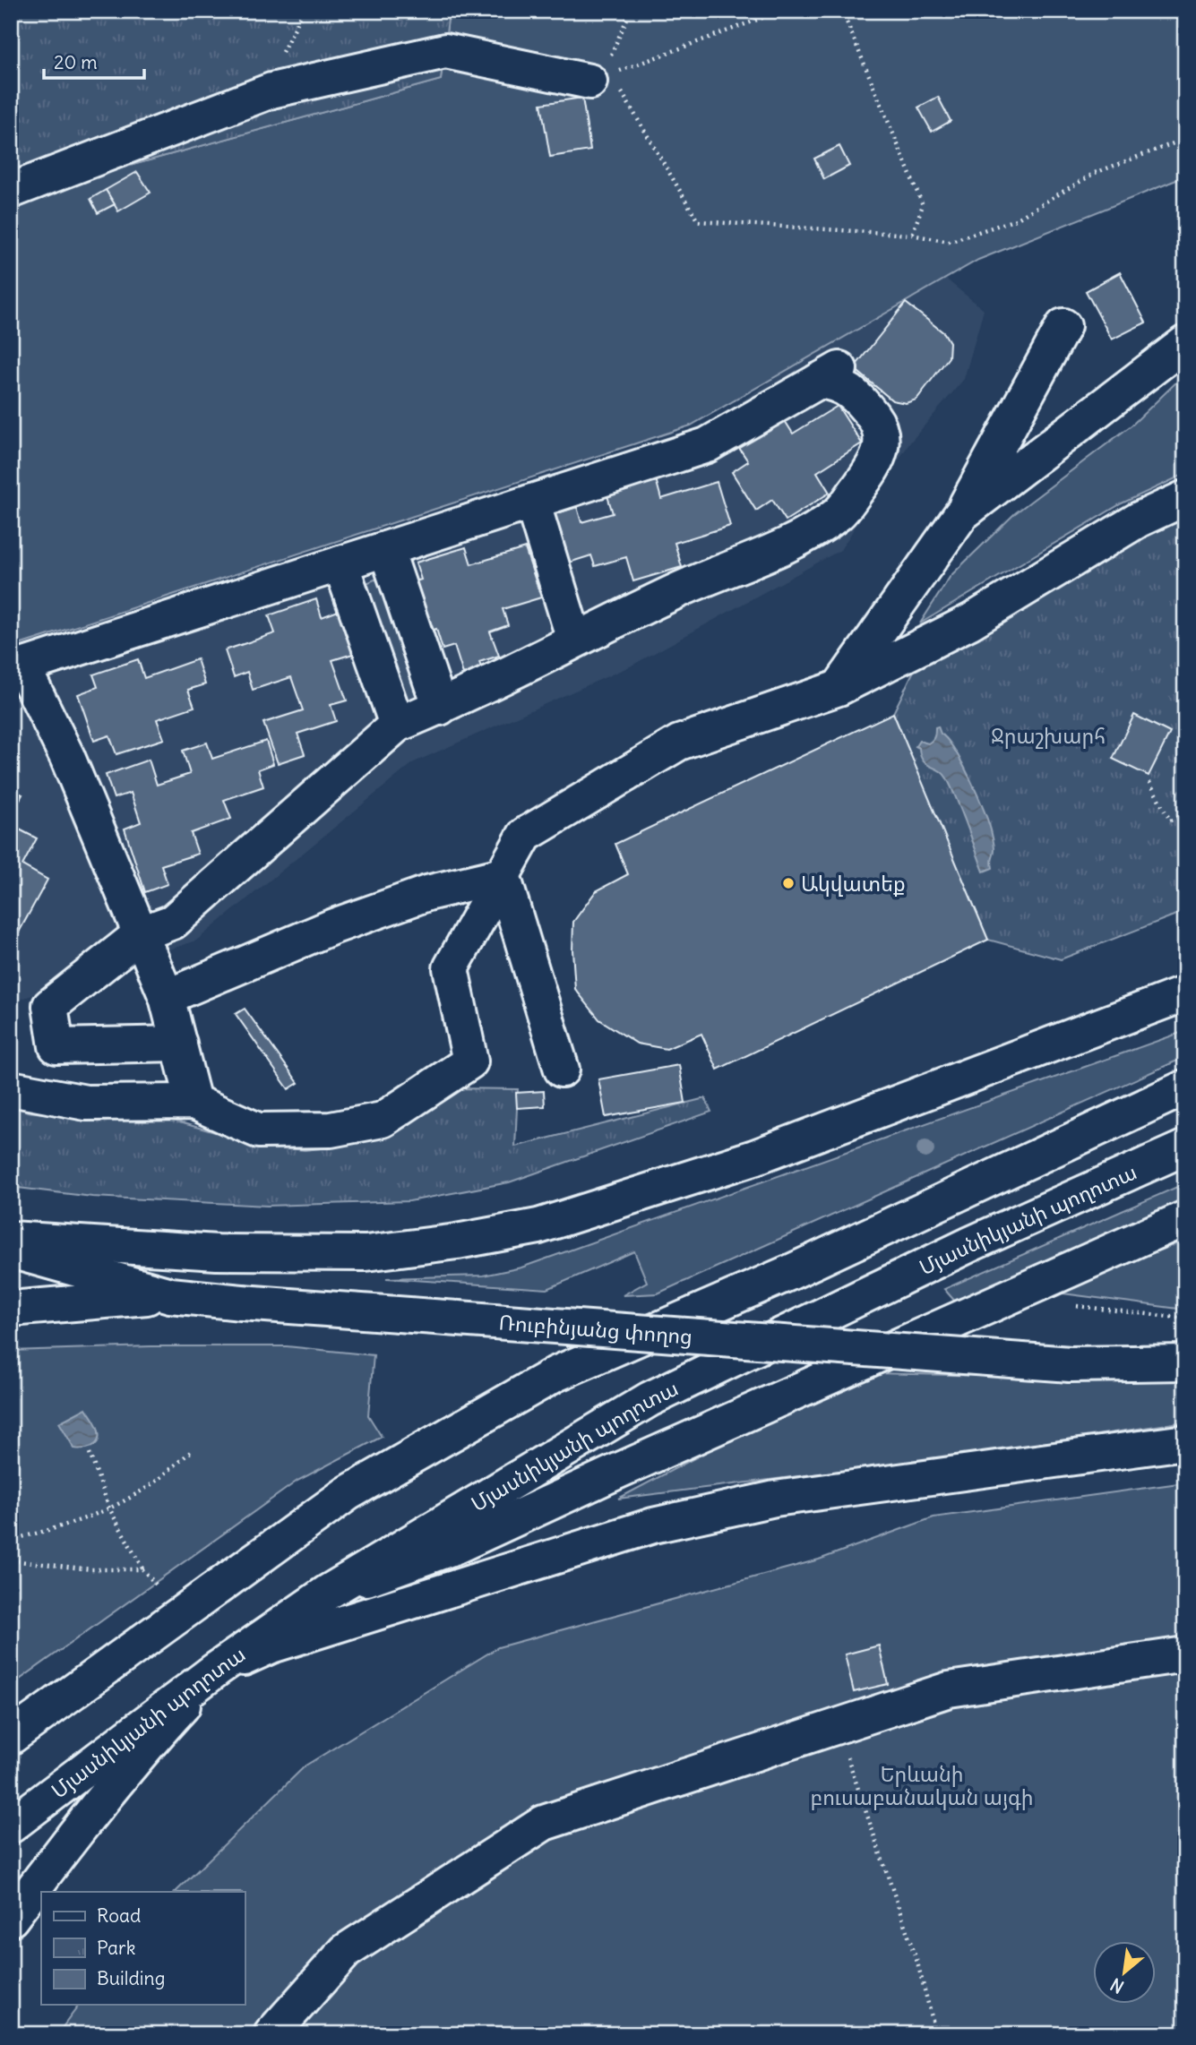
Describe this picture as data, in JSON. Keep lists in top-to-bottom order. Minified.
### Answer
{"streets":{"main road":["Մյասնիկյանի պողոտա","Ռուբինյանց փողոց"]},"parks":["Ջրաշխարհ","Երևանի բուսաբանական այգի"],"places":["Ակվատեք"],"legend":["Road","Park","Building"],"scale_bar":"20 m","north":"bottom left"}
